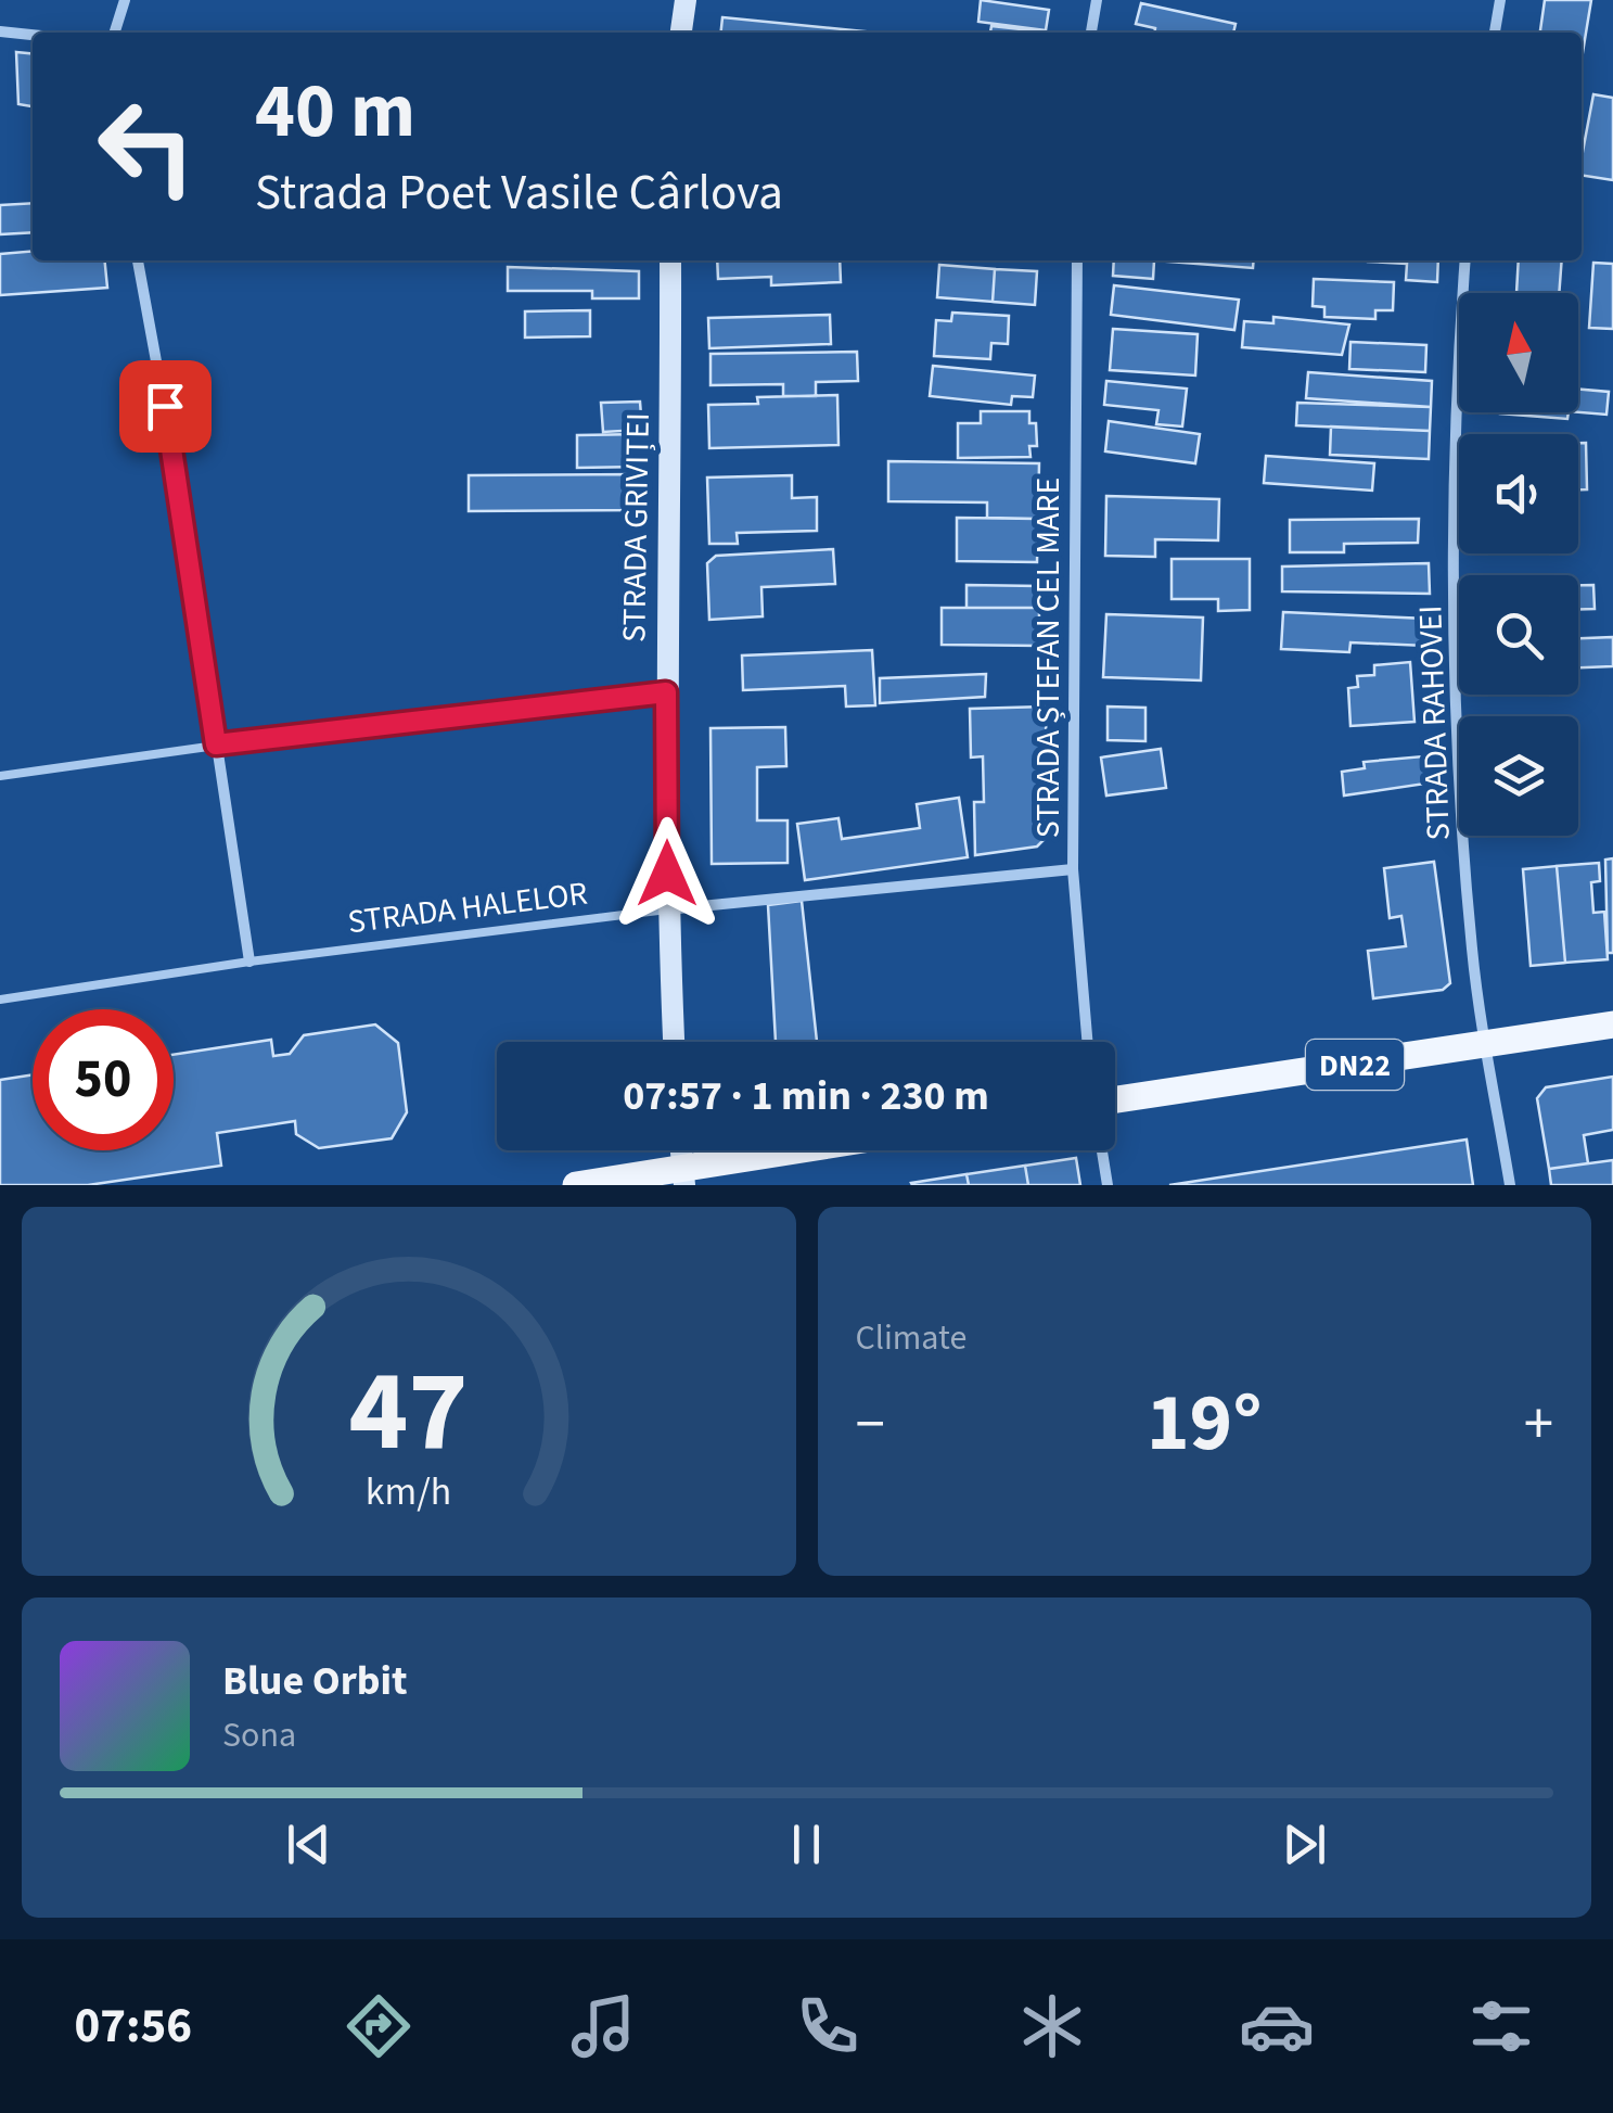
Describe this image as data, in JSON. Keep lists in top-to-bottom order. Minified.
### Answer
{"streets":{"main road":["STRADA GRIVIȚEI","DN22"],"street":["STRADA ȘTEFAN CEL MARE","STRADA RAHOVEI","STRADA HALELOR"]},"crossings":[["STRADA GRIVIȚEI","STRADA HALELOR"],["STRADA ȘTEFAN CEL MARE","STRADA HALELOR"],["STRADA RAHOVEI","DN22"]],"north":"top","page":{"turn":["40 m","Strada Poet Vasile Cârlova"],"limit":"50","trip":"07:57 · 1 min · 230 m","tile":"Climate","heat":["−","19°","+"],"song":["Blue Orbit","Sona"],"tabs":"07:56","gauge":["47","km/h"]}}
